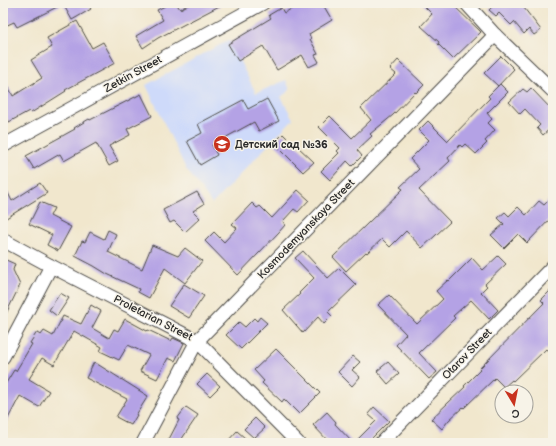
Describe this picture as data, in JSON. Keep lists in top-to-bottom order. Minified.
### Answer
{"streets":{"street":["Zetkin Street","Kosmodemyanskaya Street","Proletarian Street","Otarov Street"]},"crossings":[["Kosmodemyanskaya Street","Proletarian Street"]],"places":{"school or university":["Детский сад №36"]},"north":"bottom"}
